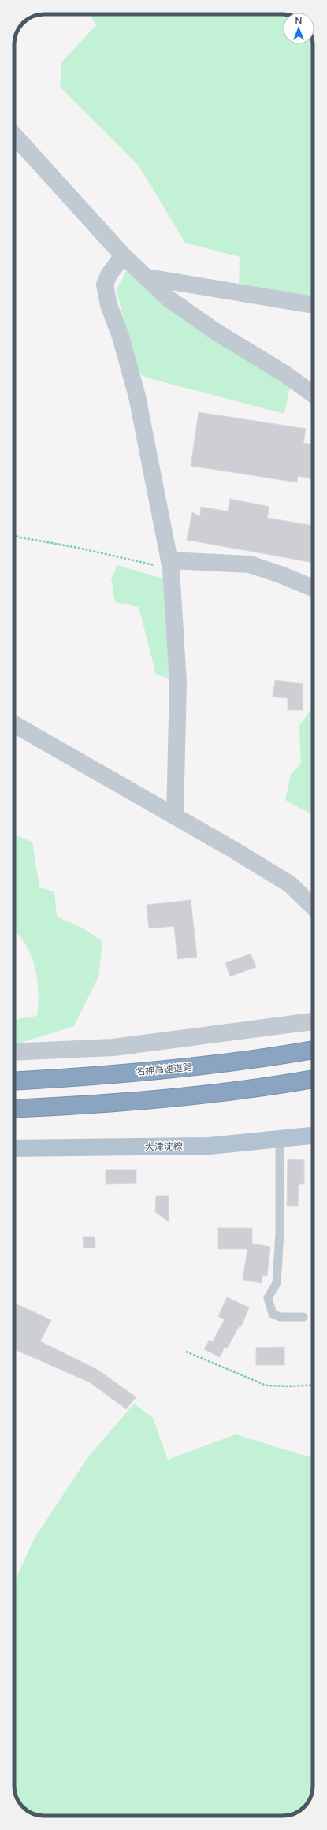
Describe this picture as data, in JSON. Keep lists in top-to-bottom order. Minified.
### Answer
{"streets":{"highway":["名神高速道路"],"main road":["大津淀線"]},"north":"top"}
